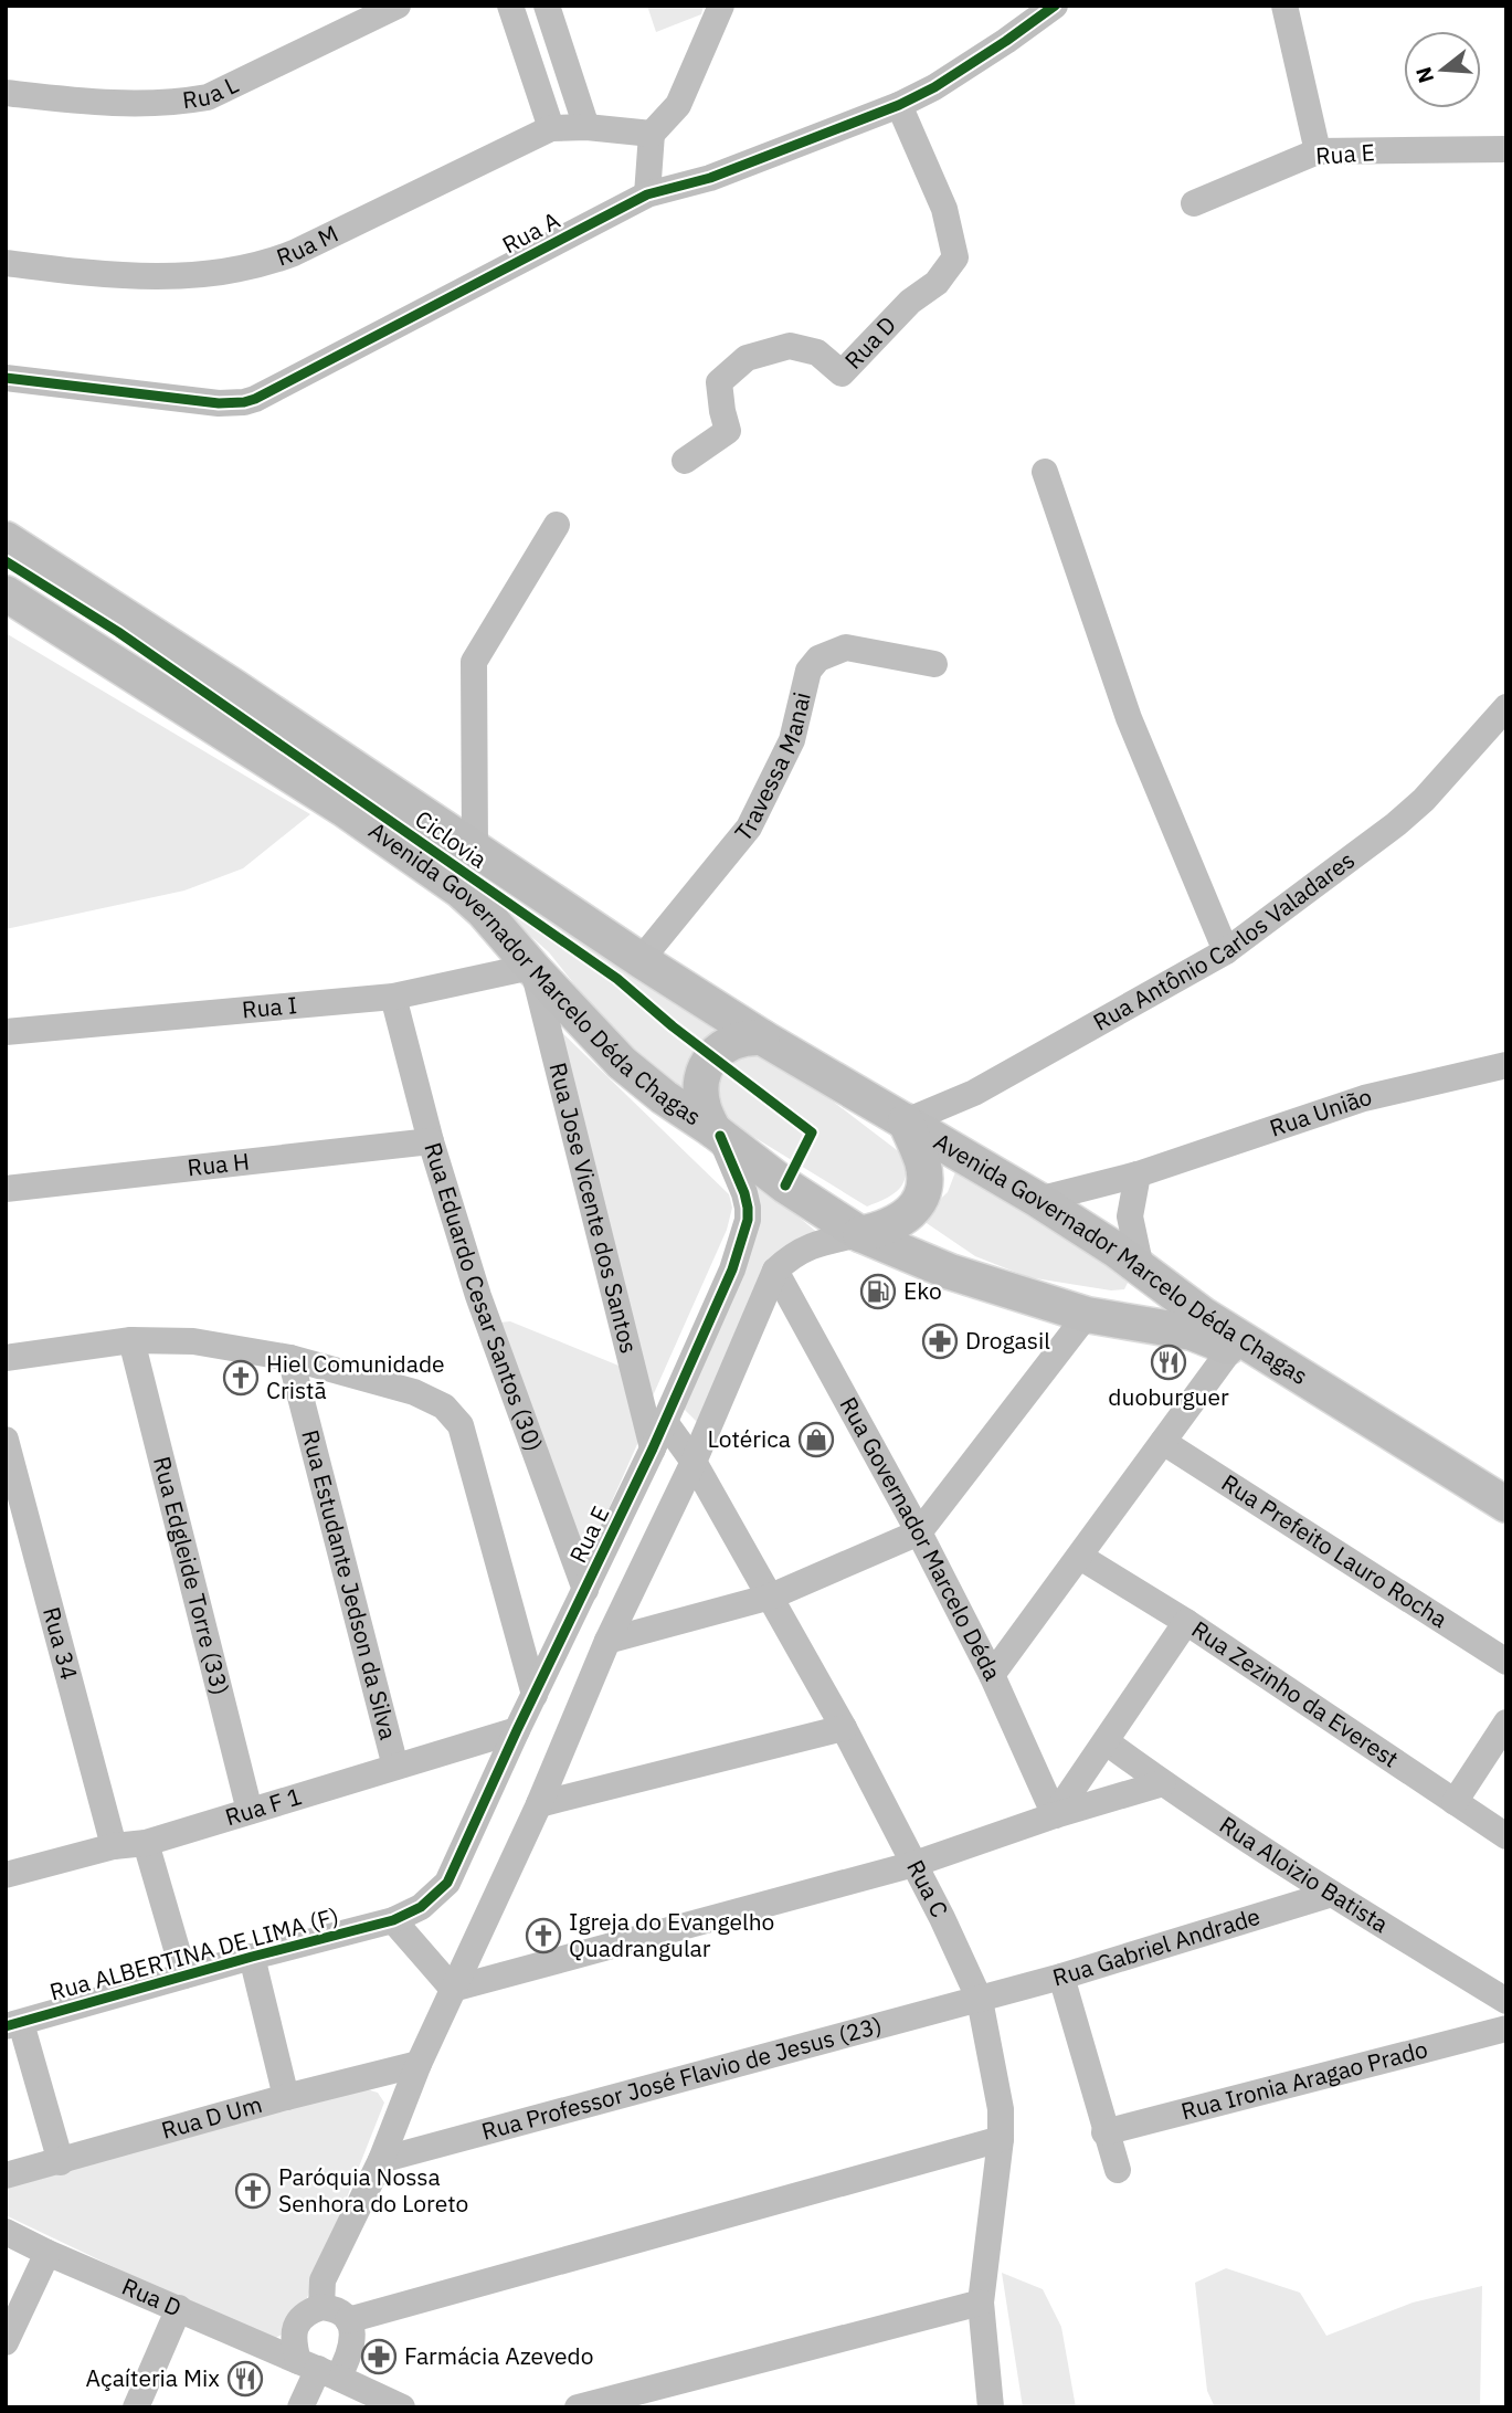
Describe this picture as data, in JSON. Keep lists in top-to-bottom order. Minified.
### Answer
{"streets":{"main road":["Avenida Governador Marcelo Déda Chagas"],"street":["Rua L","Rua E","Rua A","Rua M","Rua D","Travessa Manai","Rua Antônio Carlos Valadares","Rua I","Rua União","Rua H","Rua Jose Vicente dos Santos","Rua Eduardo Cesar Santos (30)","Rua Governador Marcelo Déda","Rua Prefeito Lauro Rocha","Rua Edgleide Torre (33)","Rua Estudante Jedson da Silva","Rua 34","Rua Zezinho da Everest","Rua F 1","Rua Aloizio Batista","Rua C","Rua Gabriel Andrade","Rua ALBERTINA DE LIMA (F)","Rua Professor José Flavio de Jesus (23)","Rua Ironia Aragao Prado","Rua D Um"],"cycle path":["Ciclovia"]},"crossings":[["Rua E","Avenida Governador Marcelo Déda Chagas"],["Rua E","Rua Jose Vicente dos Santos"],["Rua E","Rua Eduardo Cesar Santos (30)"],["Rua E","Rua F 1"],["Rua E","Rua C"],["Rua E","Rua ALBERTINA DE LIMA (F)"],["Rua A","Rua D"],["Travessa Manai","Avenida Governador Marcelo Déda Chagas"],["Rua Antônio Carlos Valadares","Avenida Governador Marcelo Déda Chagas"],["Avenida Governador Marcelo Déda Chagas","Rua I"],["Avenida Governador Marcelo Déda Chagas","Rua União"],["Avenida Governador Marcelo Déda Chagas","Rua Jose Vicente dos Santos"],["Rua I","Rua Jose Vicente dos Santos"],["Rua I","Rua Eduardo Cesar Santos (30)"],["Rua H","Rua Eduardo Cesar Santos (30)"],["Rua Edgleide Torre (33)","Rua F 1"],["Rua Estudante Jedson da Silva","Rua F 1"],["Rua 34","Rua F 1"],["Rua Aloizio Batista","Rua Gabriel Andrade"],["Rua C","Rua Gabriel Andrade"],["Rua C","Rua Professor José Flavio de Jesus (23)"],["Rua Gabriel Andrade","Rua Professor José Flavio de Jesus (23)"]],"places":{"fuel station":["Eko"],"pharmacy":["Drogasil","Farmácia Azevedo"],"restaurant":["duoburguer","Açaíteria Mix"],"church":["Hiel Comunidade Cristã","Igreja do Evangelho Quadrangular","Paróquia Nossa Senhora do Loreto"],"shop":["Lotérica"]},"north":"left"}
